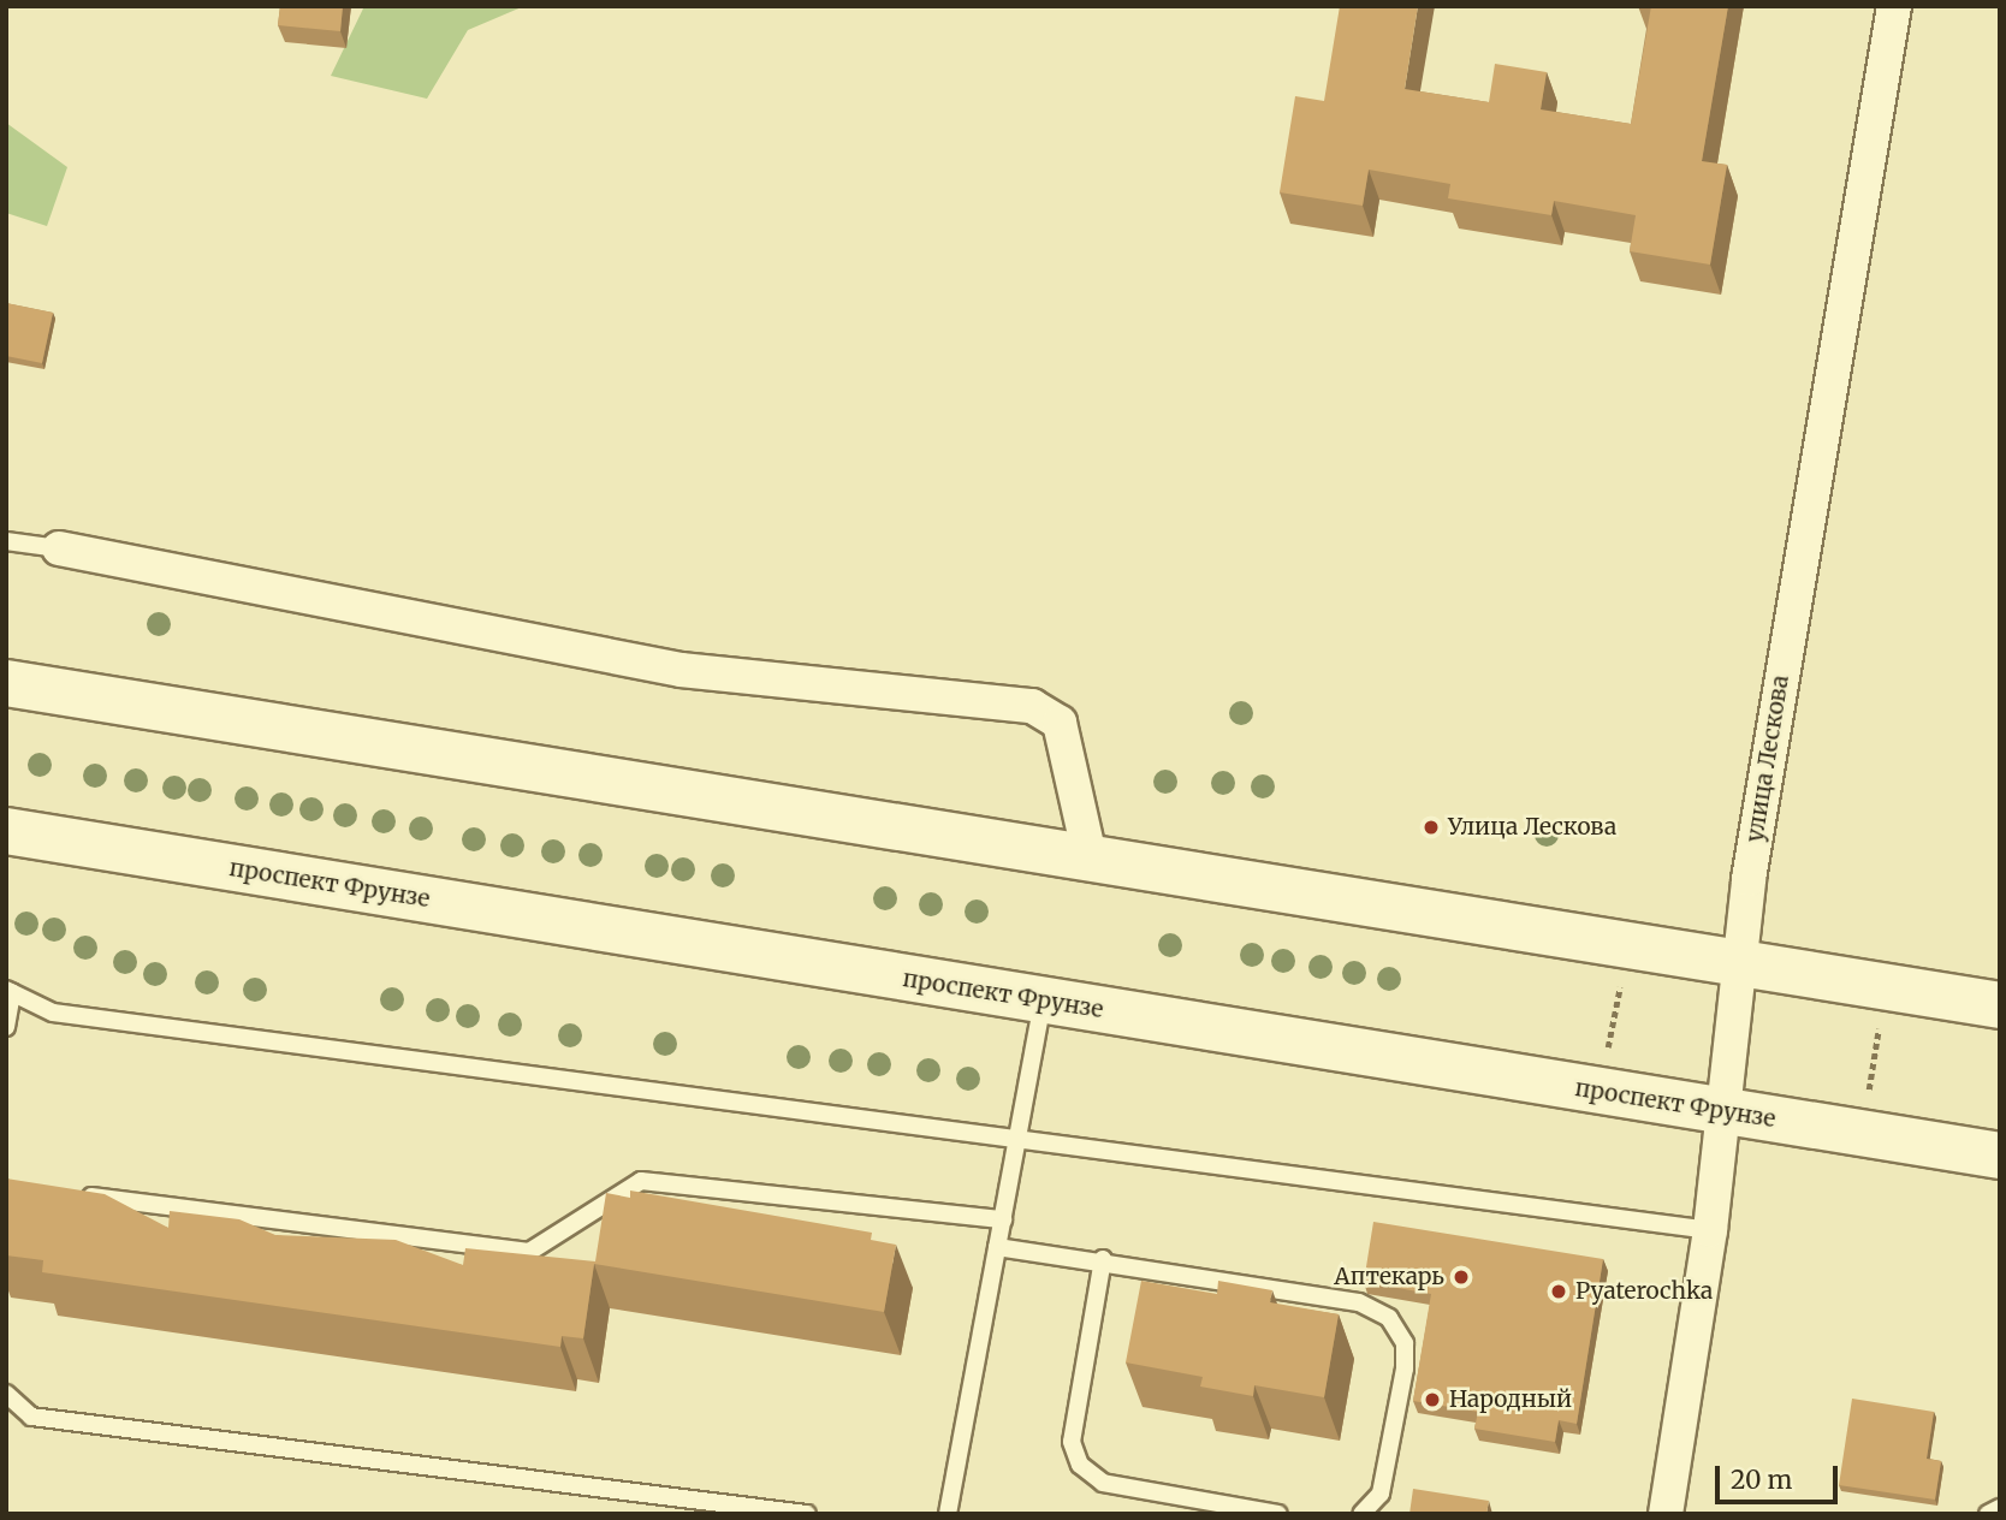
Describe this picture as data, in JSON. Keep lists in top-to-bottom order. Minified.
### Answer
{"streets":{"main road":["проспект Фрунзе"],"street":["улица Лескова"]},"crossings":[["улица Лескова","проспект Фрунзе"]],"places":["Улица Лескова","Аптекарь","Pyaterochka","Народный"],"scale_bar":"20 m"}
